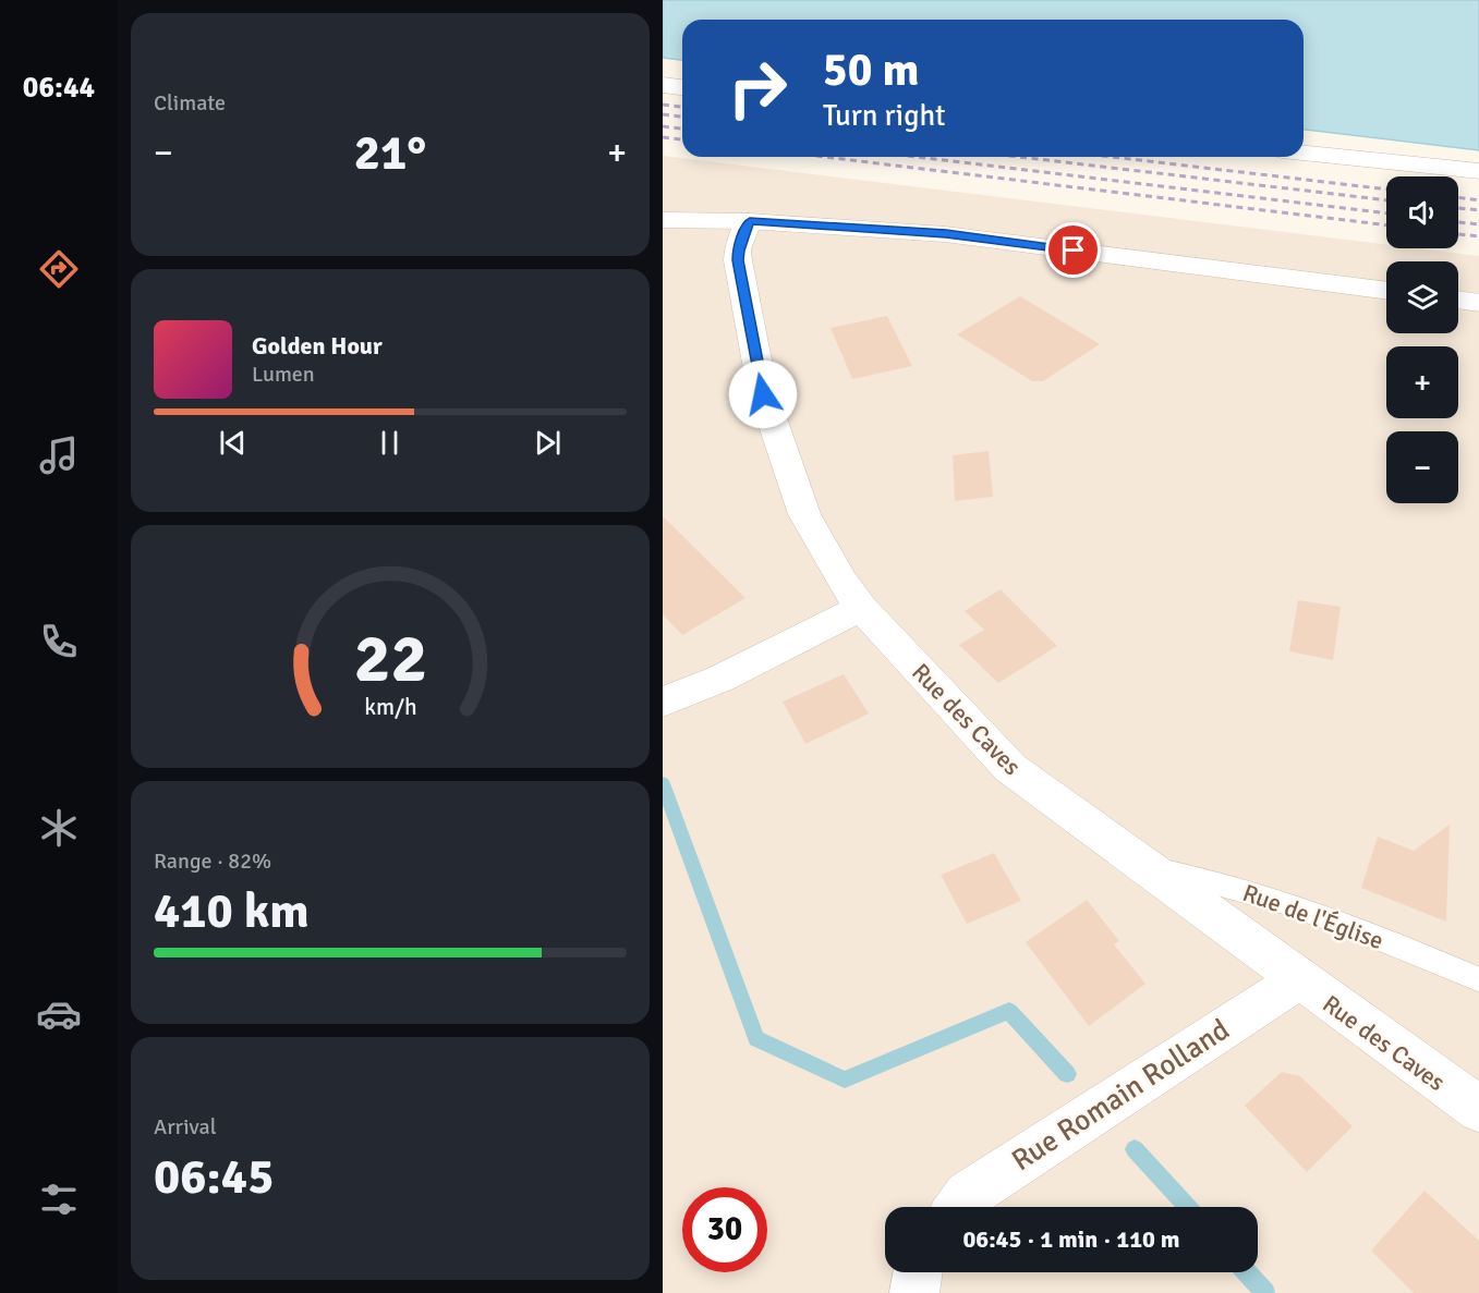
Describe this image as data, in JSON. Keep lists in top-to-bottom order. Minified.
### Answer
{"streets":{"street":["Rue des Caves","Rue Romain Rolland"],"lane":["Rue de l'Église"]},"crossings":[["Rue des Caves","Rue de l'Église"],["Rue des Caves","Rue Romain Rolland"]],"page":{"tabs":"06:44","tile":["Climate",["Range · 82%","410 km"],["Arrival","06:45"]],"turn":["50 m","Turn right"],"heat":["−","21°","+"],"map_buttons":["+","−"],"song":["Golden Hour","Lumen"],"limit":"30","trip":"06:45 · 1 min · 110 m","gauge":["22","km/h"]}}
